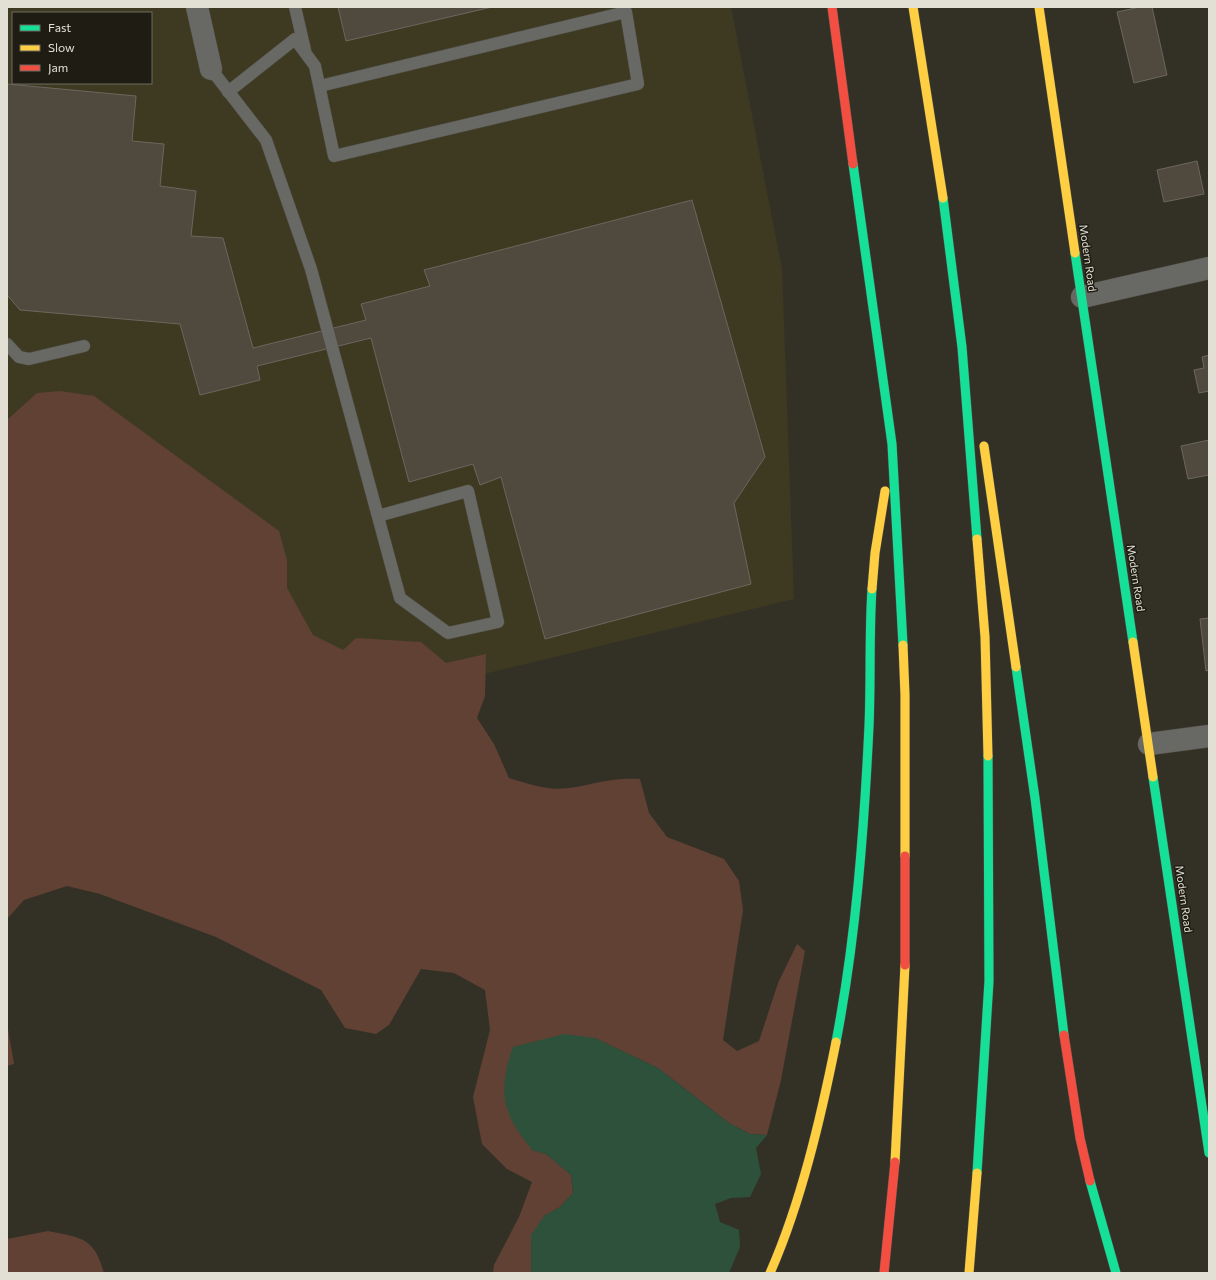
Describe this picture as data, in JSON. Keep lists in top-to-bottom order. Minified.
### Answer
{"streets":{"main road":["Modern Road"]},"legend":["Fast","Slow","Jam"]}
